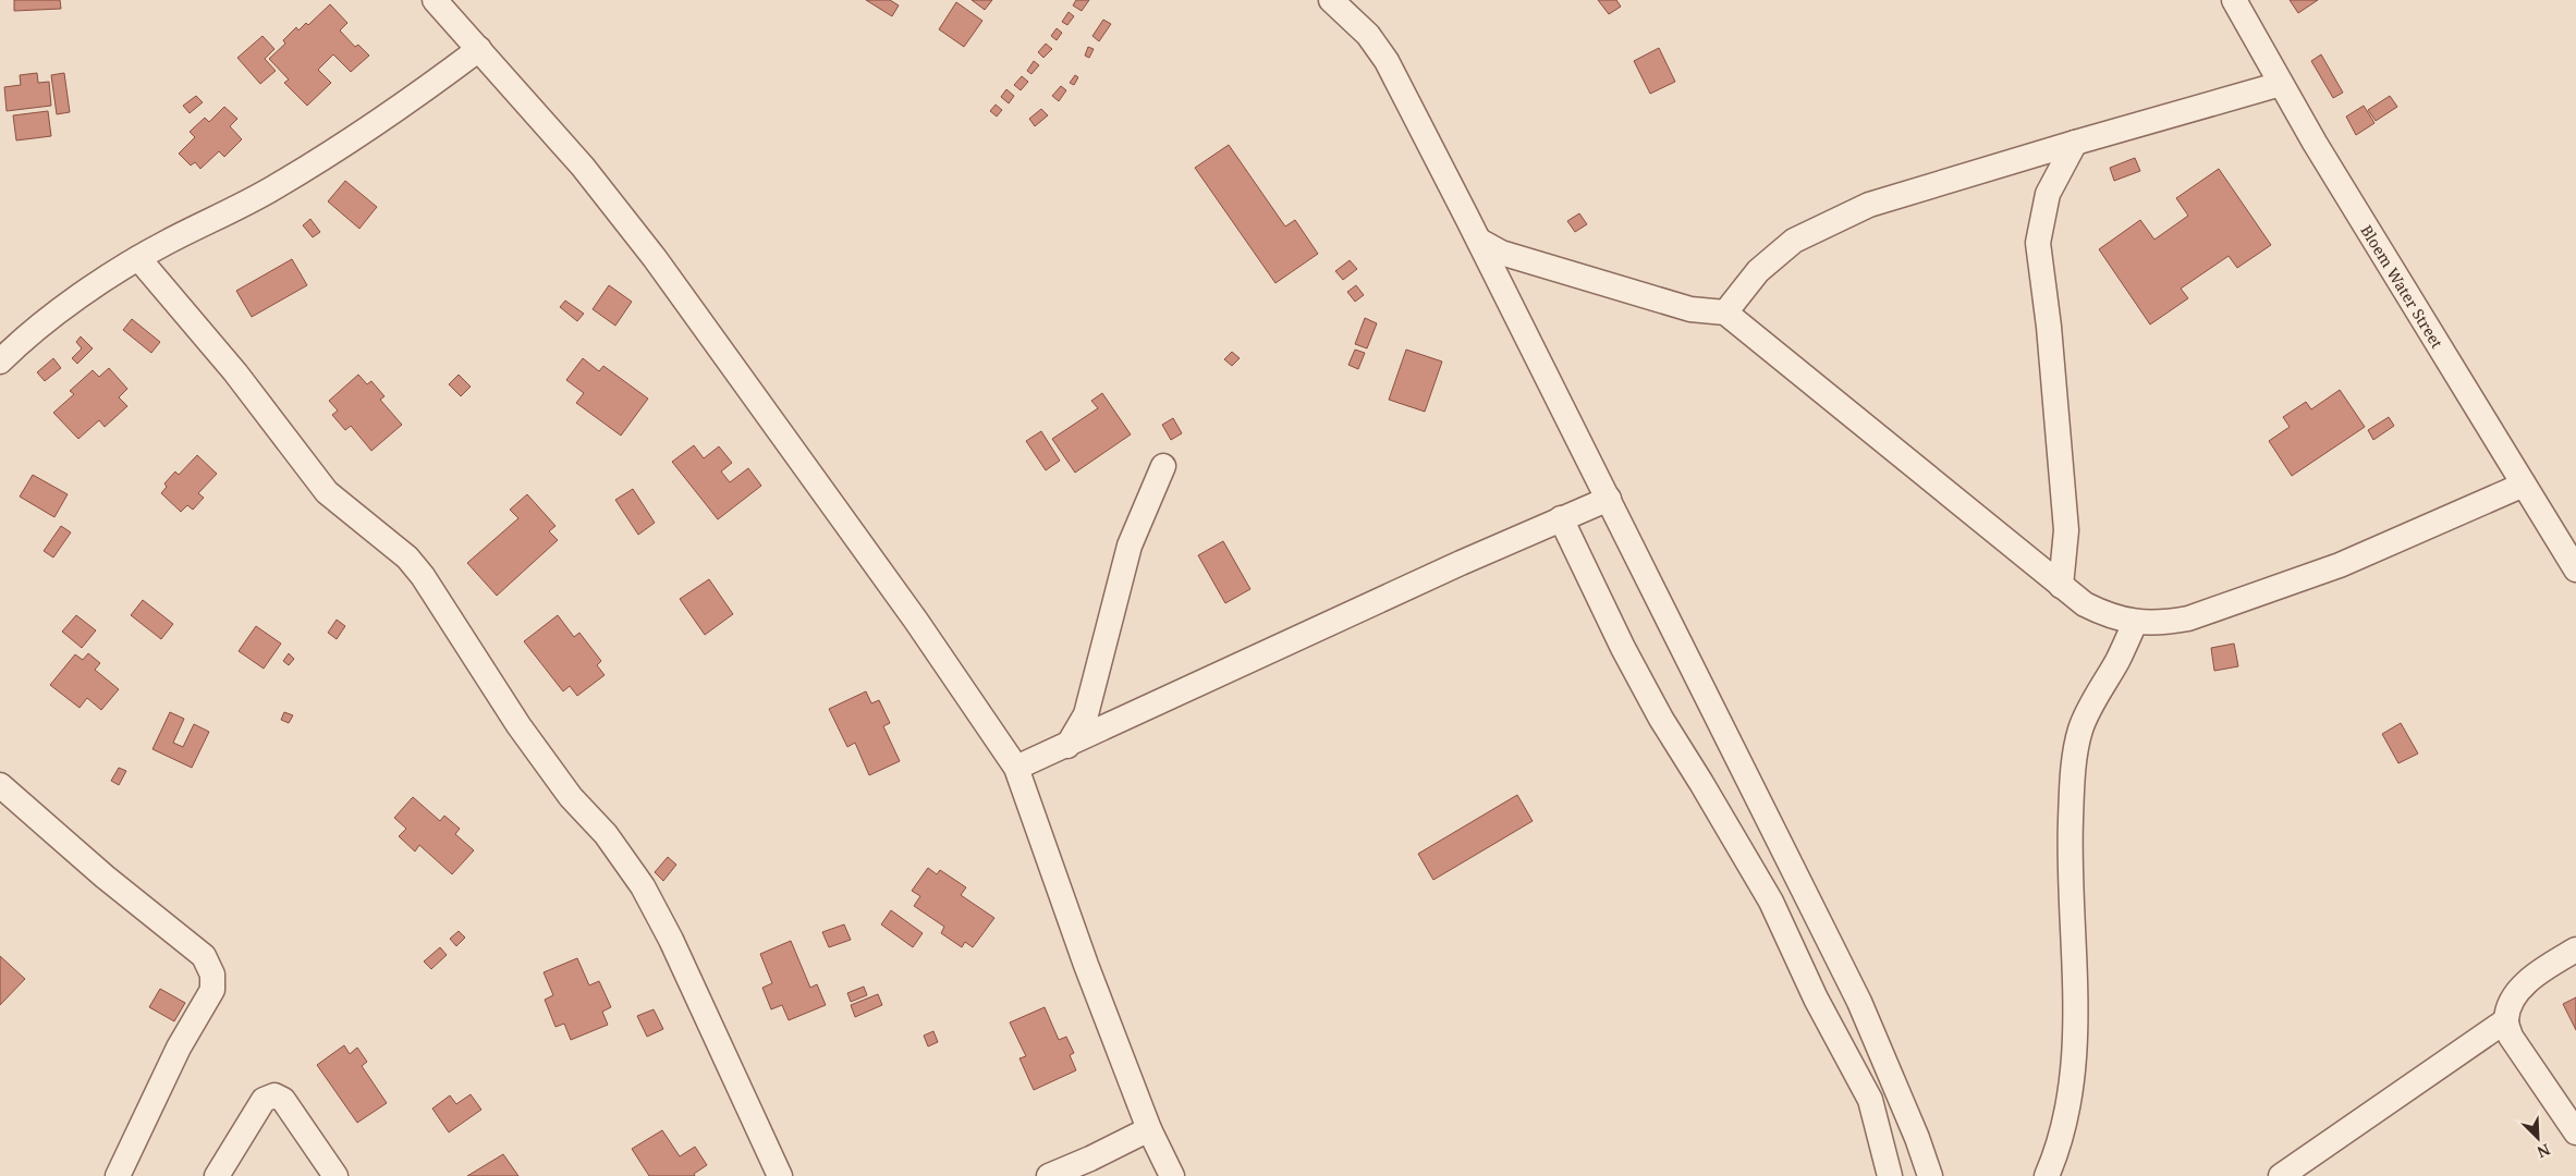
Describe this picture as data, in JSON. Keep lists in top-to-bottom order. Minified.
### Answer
{"streets":{"street":["Bloem Water Street"]},"north":"bottom right"}
